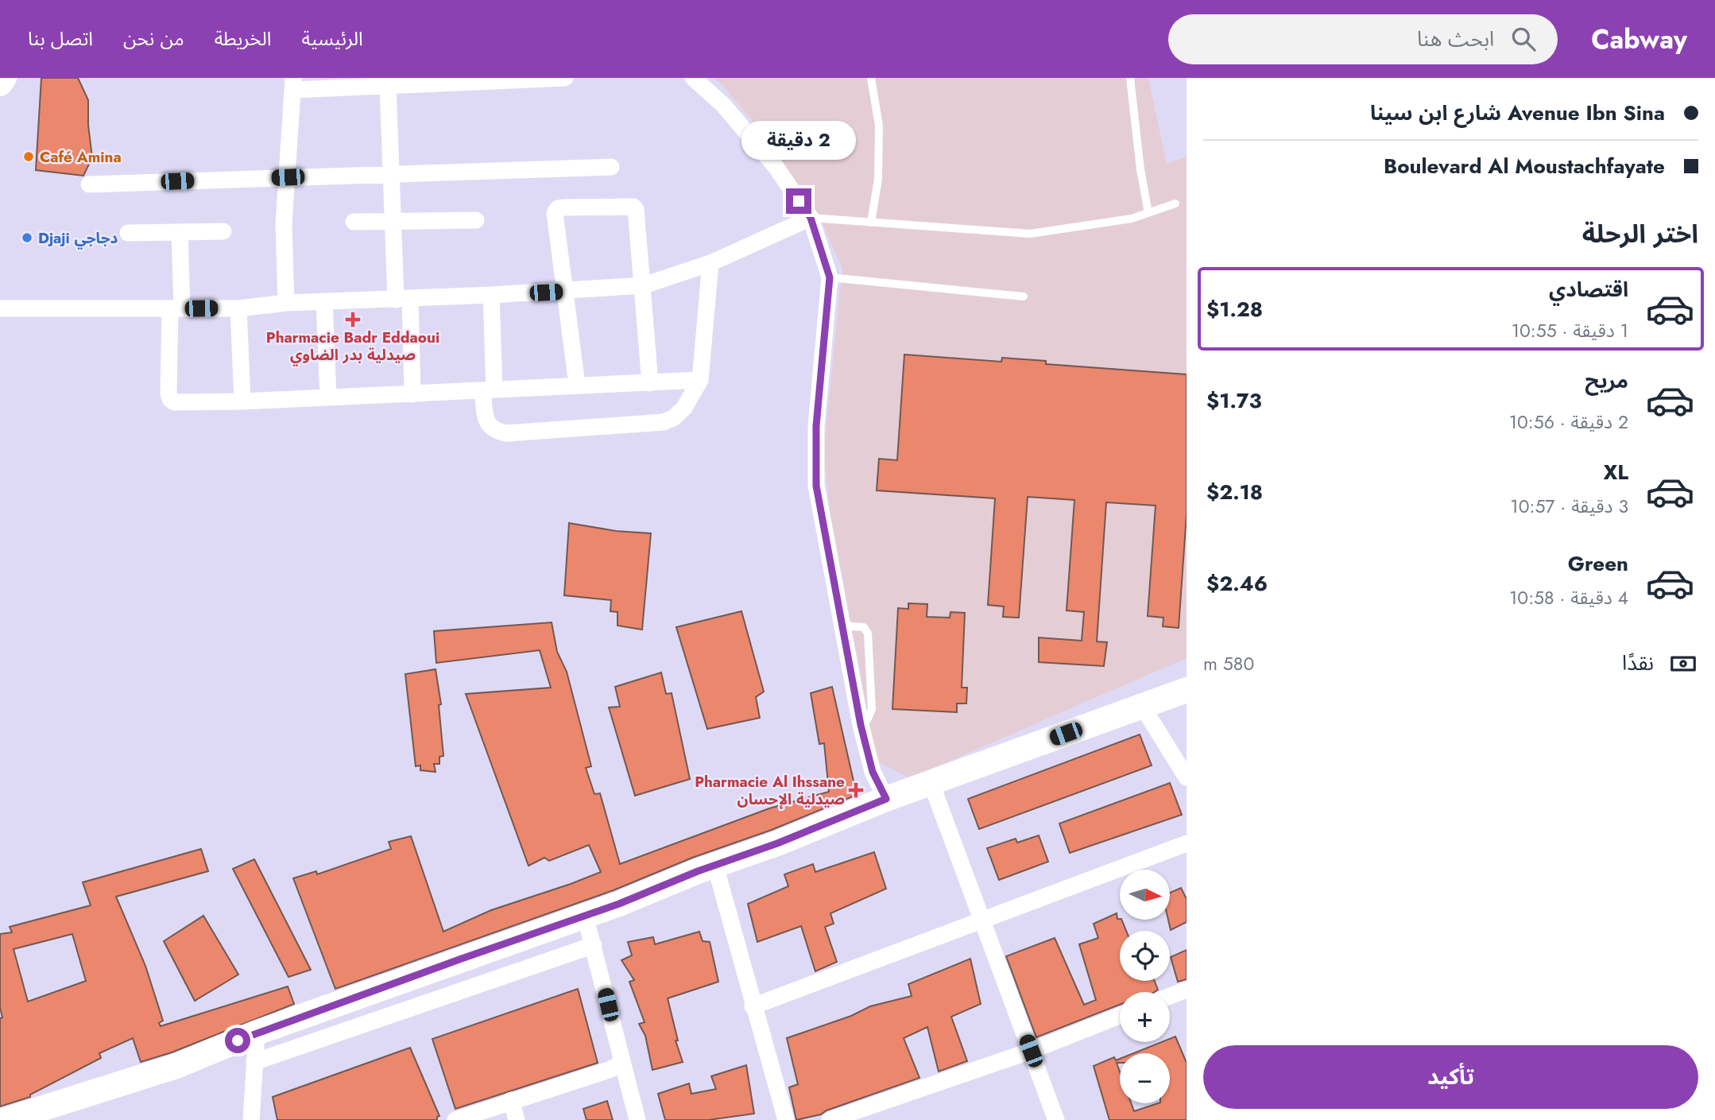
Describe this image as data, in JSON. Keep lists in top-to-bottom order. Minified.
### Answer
{"places":{"other":["Café Amina","Djaji دجاجي"],"health":["Pharmacie Badr Eddaoui صيدلية بدر الضاوي","Pharmacie Al Ihssane صيدلية الإحسان"]},"north":"right","page":{"header":"Cabway","search":"ابحث هنا","nav":["الرئيسية","الخريطة","من نحن","اتصل بنا"],"banner":["Avenue Ibn Sina شارع ابن سينا","Boulevard Al Moustachfayate"],"bubble":"2 دقيقة","heading":"اختر الرحلة","list":[{"name":"اقتصادي","note":"1 دقيقة · 10:55","value":"$1.28"},{"name":"مريح","note":"2 دقيقة · 10:56","value":"$1.73"},{"name":"XL","note":"3 دقيقة · 10:57","value":"$2.18"},{"name":"Green","note":"4 دقيقة · 10:58","value":"$2.46"}],"pay":["نقدًا","580 m"],"map_buttons":["+","−"],"buttons":"تأكيد"}}
